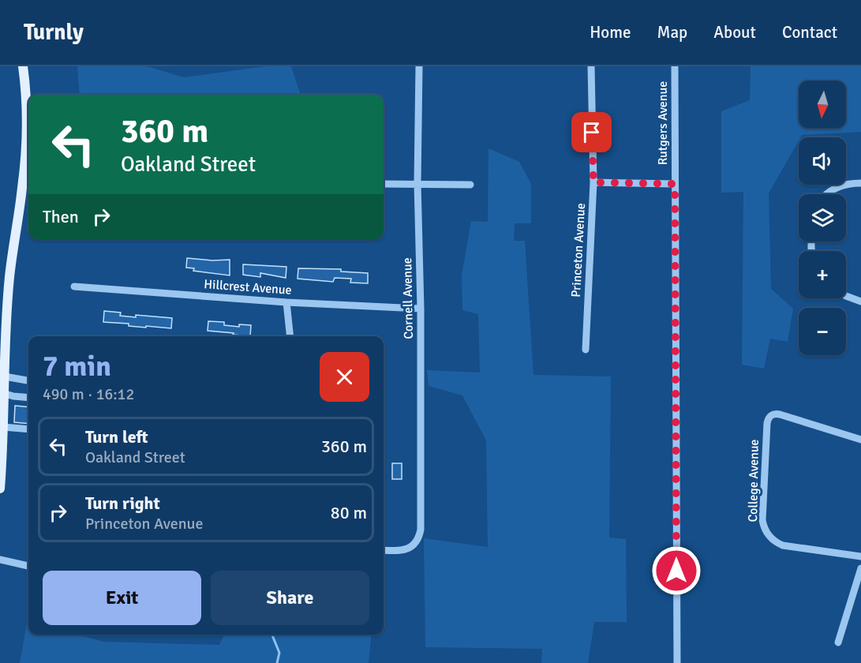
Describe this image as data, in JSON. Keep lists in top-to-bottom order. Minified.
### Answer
{"streets":{"street":["Rutgers Avenue","Princeton Avenue","Hillcrest Avenue","Cornell Avenue","College Avenue"]},"crossings":[["Hillcrest Avenue","Cornell Avenue"]],"north":"bottom","page":{"header":"Turnly","nav":["Home","Map","About","Contact"],"map_buttons":["+","−"],"turn":["360 m","Oakland Street"],"then":"Then","heading":["7 min","490 m · 16:12"],"list":[{"name":"Turn left","note":"Oakland Street","value":"360 m"},{"name":"Turn right","note":"Princeton Avenue","value":"80 m"}],"buttons":["Exit","Share"]}}
